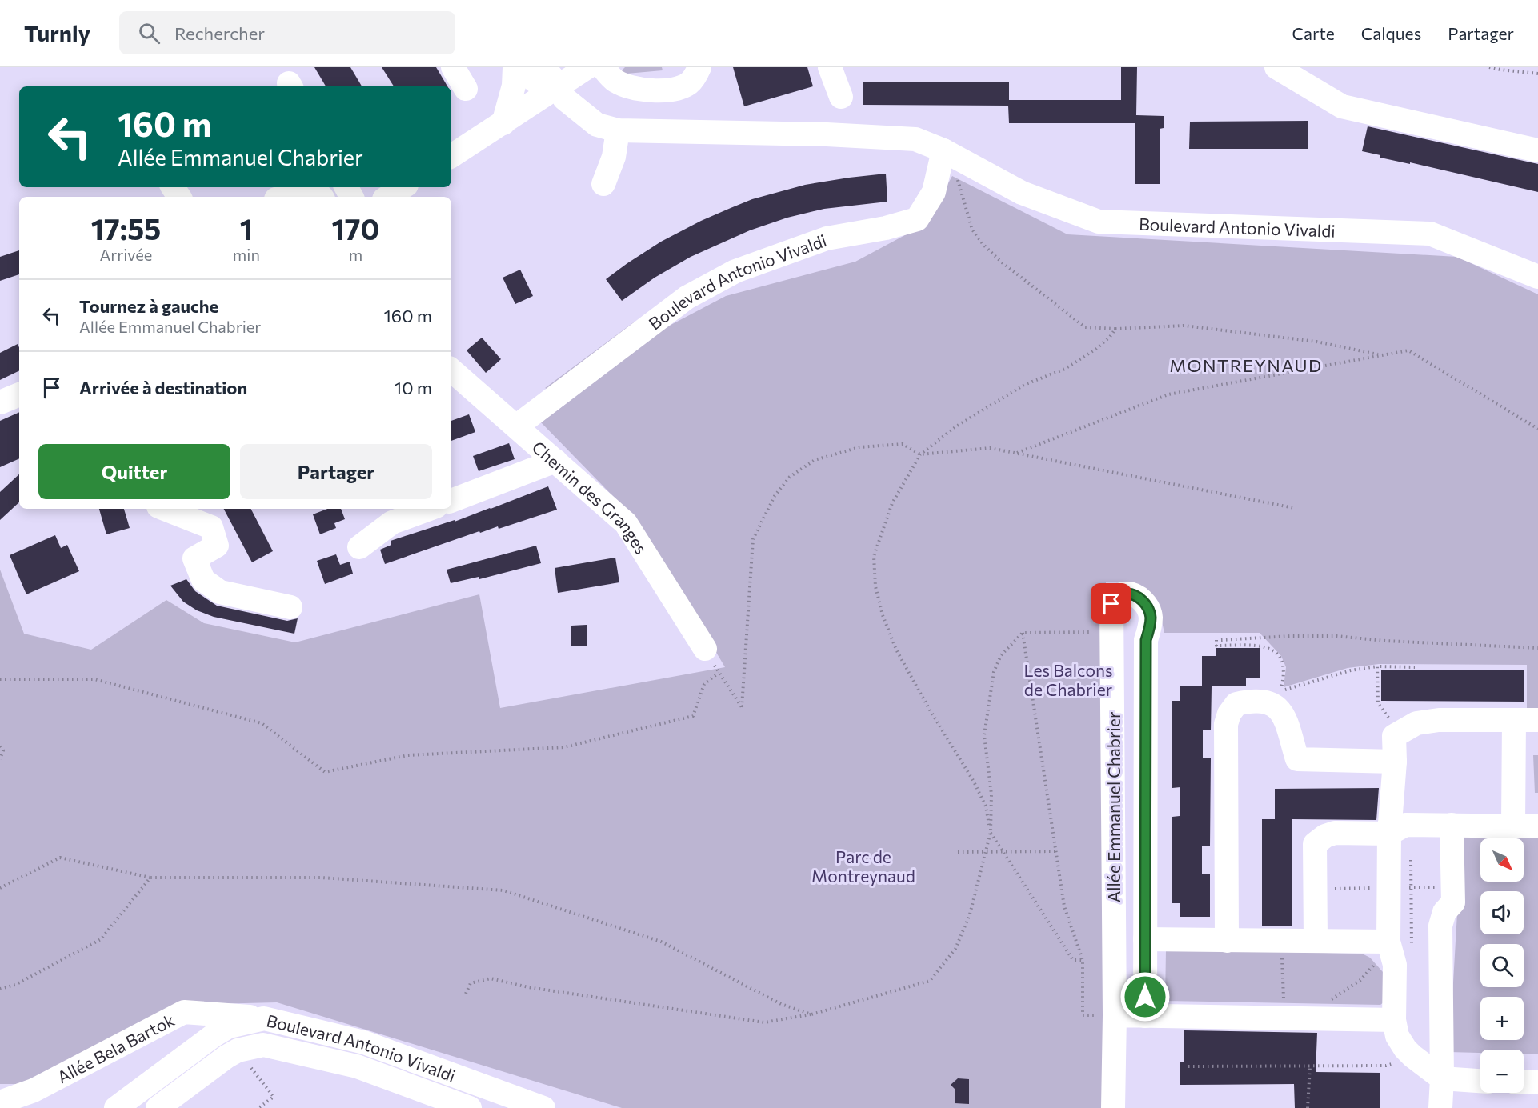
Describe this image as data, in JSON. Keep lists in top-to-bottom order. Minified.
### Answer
{"streets":{"street":["Boulevard Antonio Vivaldi","Chemin des Granges","Allée Emmanuel Chabrier","Allée Bela Bartok"]},"crossings":[["Boulevard Antonio Vivaldi","Chemin des Granges"],["Boulevard Antonio Vivaldi","Allée Bela Bartok"]],"districts":["MONTREYNAUD"],"parks":["Les Balcons de Chabrier","Parc de Montreynaud"],"north":"bottom right","page":{"header":"Turnly","search":"Rechercher","nav":["Carte","Calques","Partager"],"turn":["160 m","Allée Emmanuel Chabrier"],"eta":["17:55","Arrivée","1","min","170","m"],"list":[{"name":"Tournez à gauche","note":"Allée Emmanuel Chabrier","value":"160 m"},{"name":"Arrivée à destination","value":"10 m"}],"buttons":["Quitter","Partager"],"map_buttons":["+","−"]}}
